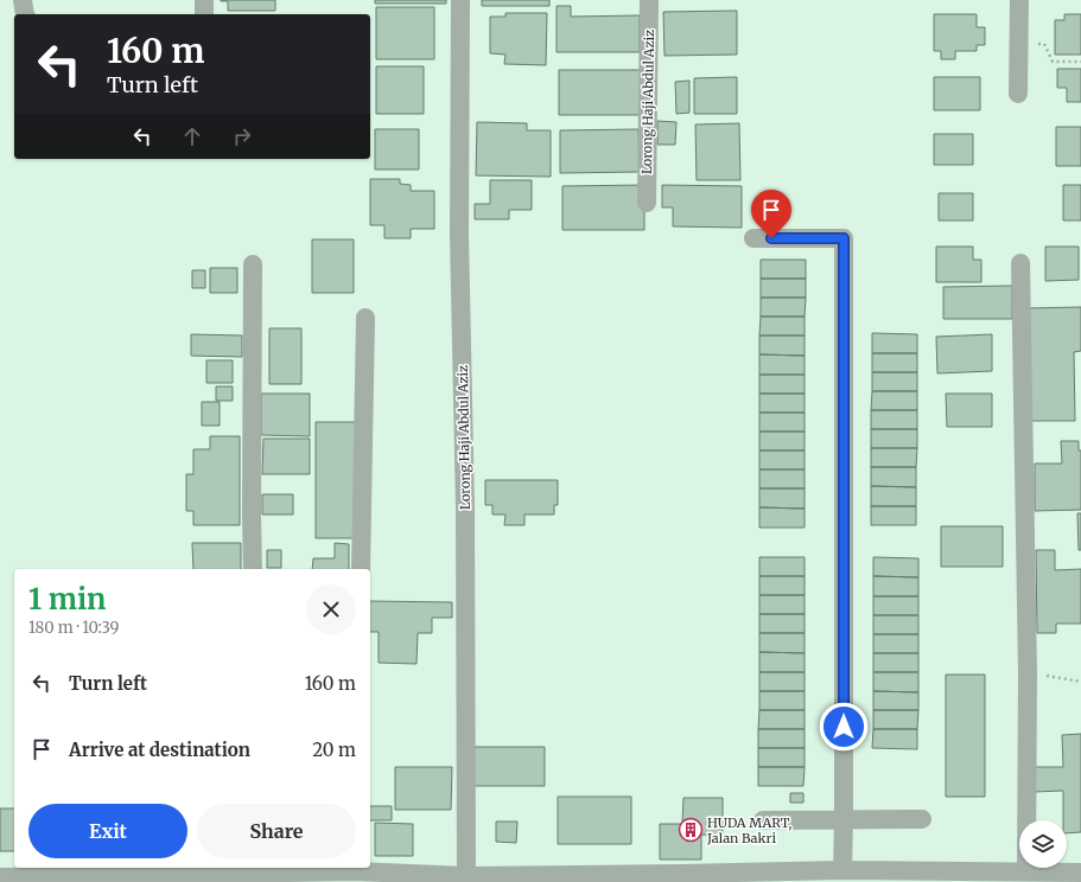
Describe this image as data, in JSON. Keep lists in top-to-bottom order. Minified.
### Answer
{"streets":{"street":["Lorong Haji Abdul Aziz"]},"places":{"building":["HUDA MART, Jalan Bakri"]},"page":{"turn":["160 m","Turn left"],"heading":["1 min","180 m · 10:39"],"list":[{"name":"Turn left","value":"160 m"},{"name":"Arrive at destination","value":"20 m"}],"buttons":["Exit","Share"]}}
